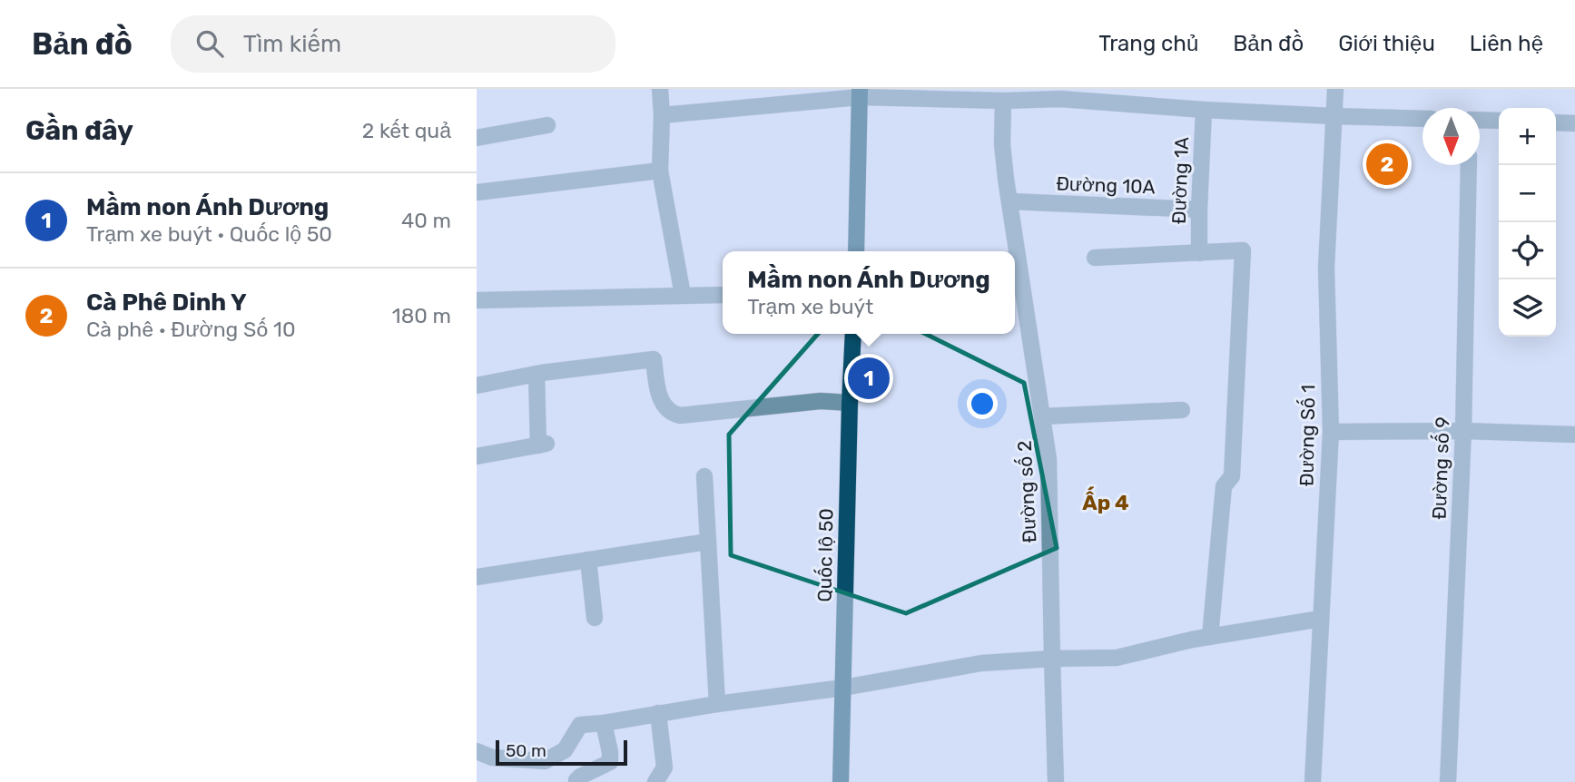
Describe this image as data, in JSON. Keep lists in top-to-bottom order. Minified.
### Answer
{"streets":{"main road":["Quốc lộ 50"],"street":["Đường 1A","Đường 10A","Đường Số 1","Đường số 9","Đường số 2"]},"crossings":[["Đường 1A","Đường 10A"],["Đường 10A","Đường số 2"]],"districts":["Ấp 4"],"scale_bar":"50 m","north":"bottom","page":{"header":"Bản đồ","search":"Tìm kiếm","nav":["Trang chủ","Bản đồ","Giới thiệu","Liên hệ"],"heading":["Gần đây","2 kết quả"],"map_buttons":["+","−"],"pins":["2","1"],"list":[{"mark":"1","name":"Mầm non Ánh Dương","note":"Trạm xe buýt · Quốc lộ 50","value":"40 m"},{"mark":"2","name":"Cà Phê Dinh Y","note":"Cà phê · Đường Số 10","value":"180 m"}],"popup":["Mầm non Ánh Dương","Trạm xe buýt"],"scale":"50 m"}}
